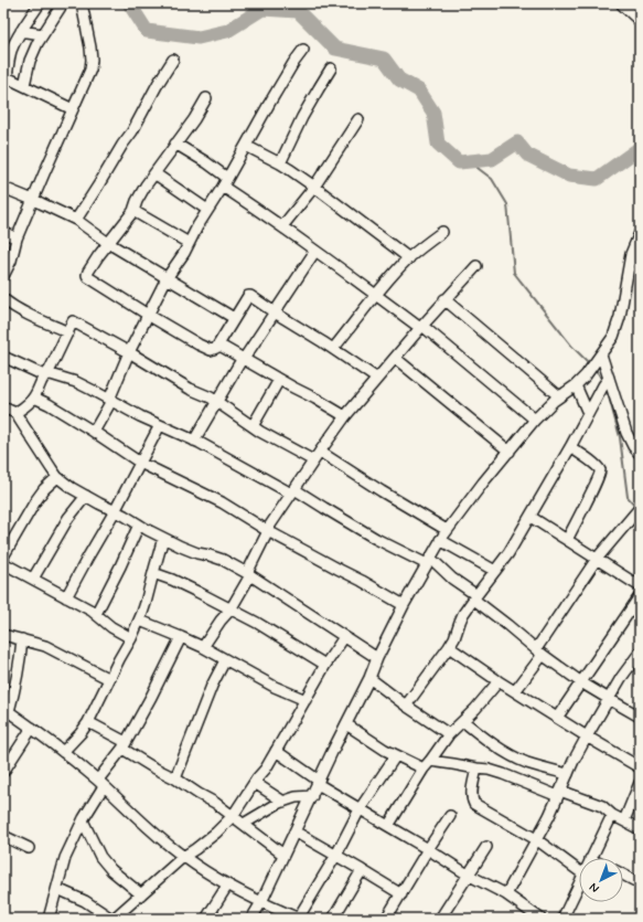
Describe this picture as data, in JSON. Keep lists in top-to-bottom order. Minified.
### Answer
{"north":"bottom left"}
